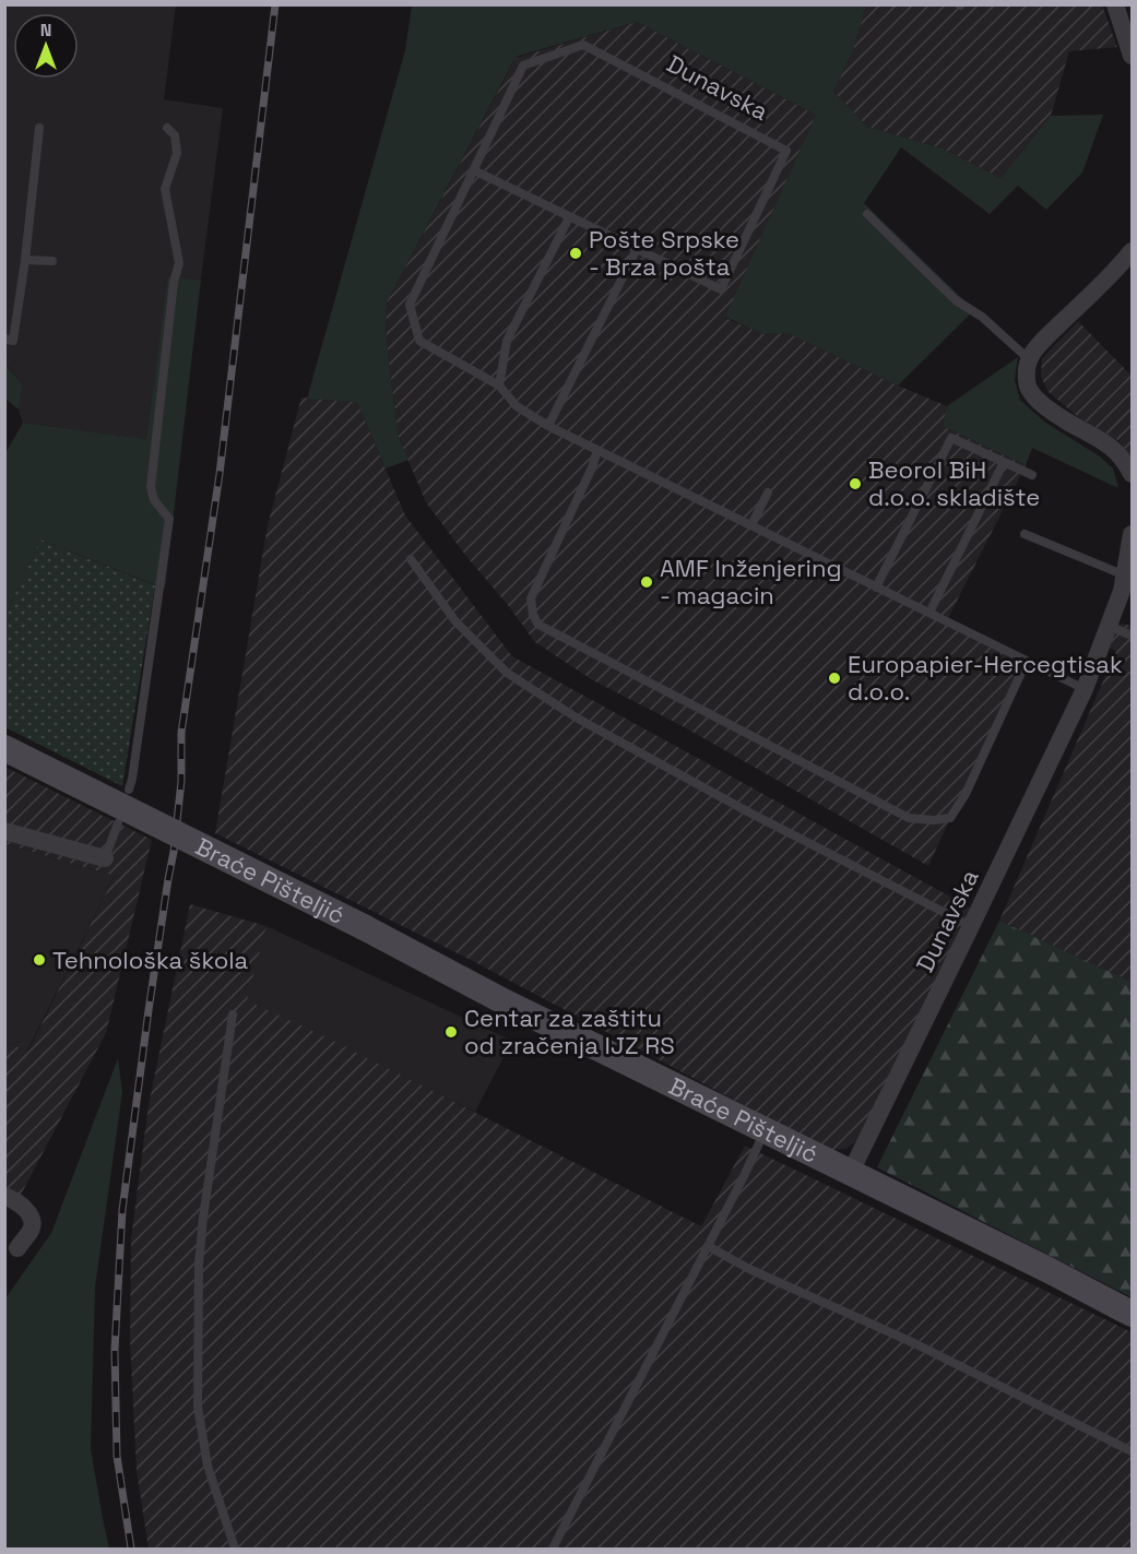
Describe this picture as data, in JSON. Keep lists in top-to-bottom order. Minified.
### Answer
{"streets":{"street":["Dunavska","Braće Pišteljić"]},"crossings":[["Dunavska","Braće Pišteljić"]],"places":["Pošte Srpske - Brza pošta","Beorol BiH d.o.o. skladište","AMF Inženjering - magacin","Europapier-Hercegtisak d.o.o.","Tehnološka škola","Centar za zaštitu od zračenja IJZ RS"],"north":"top"}
